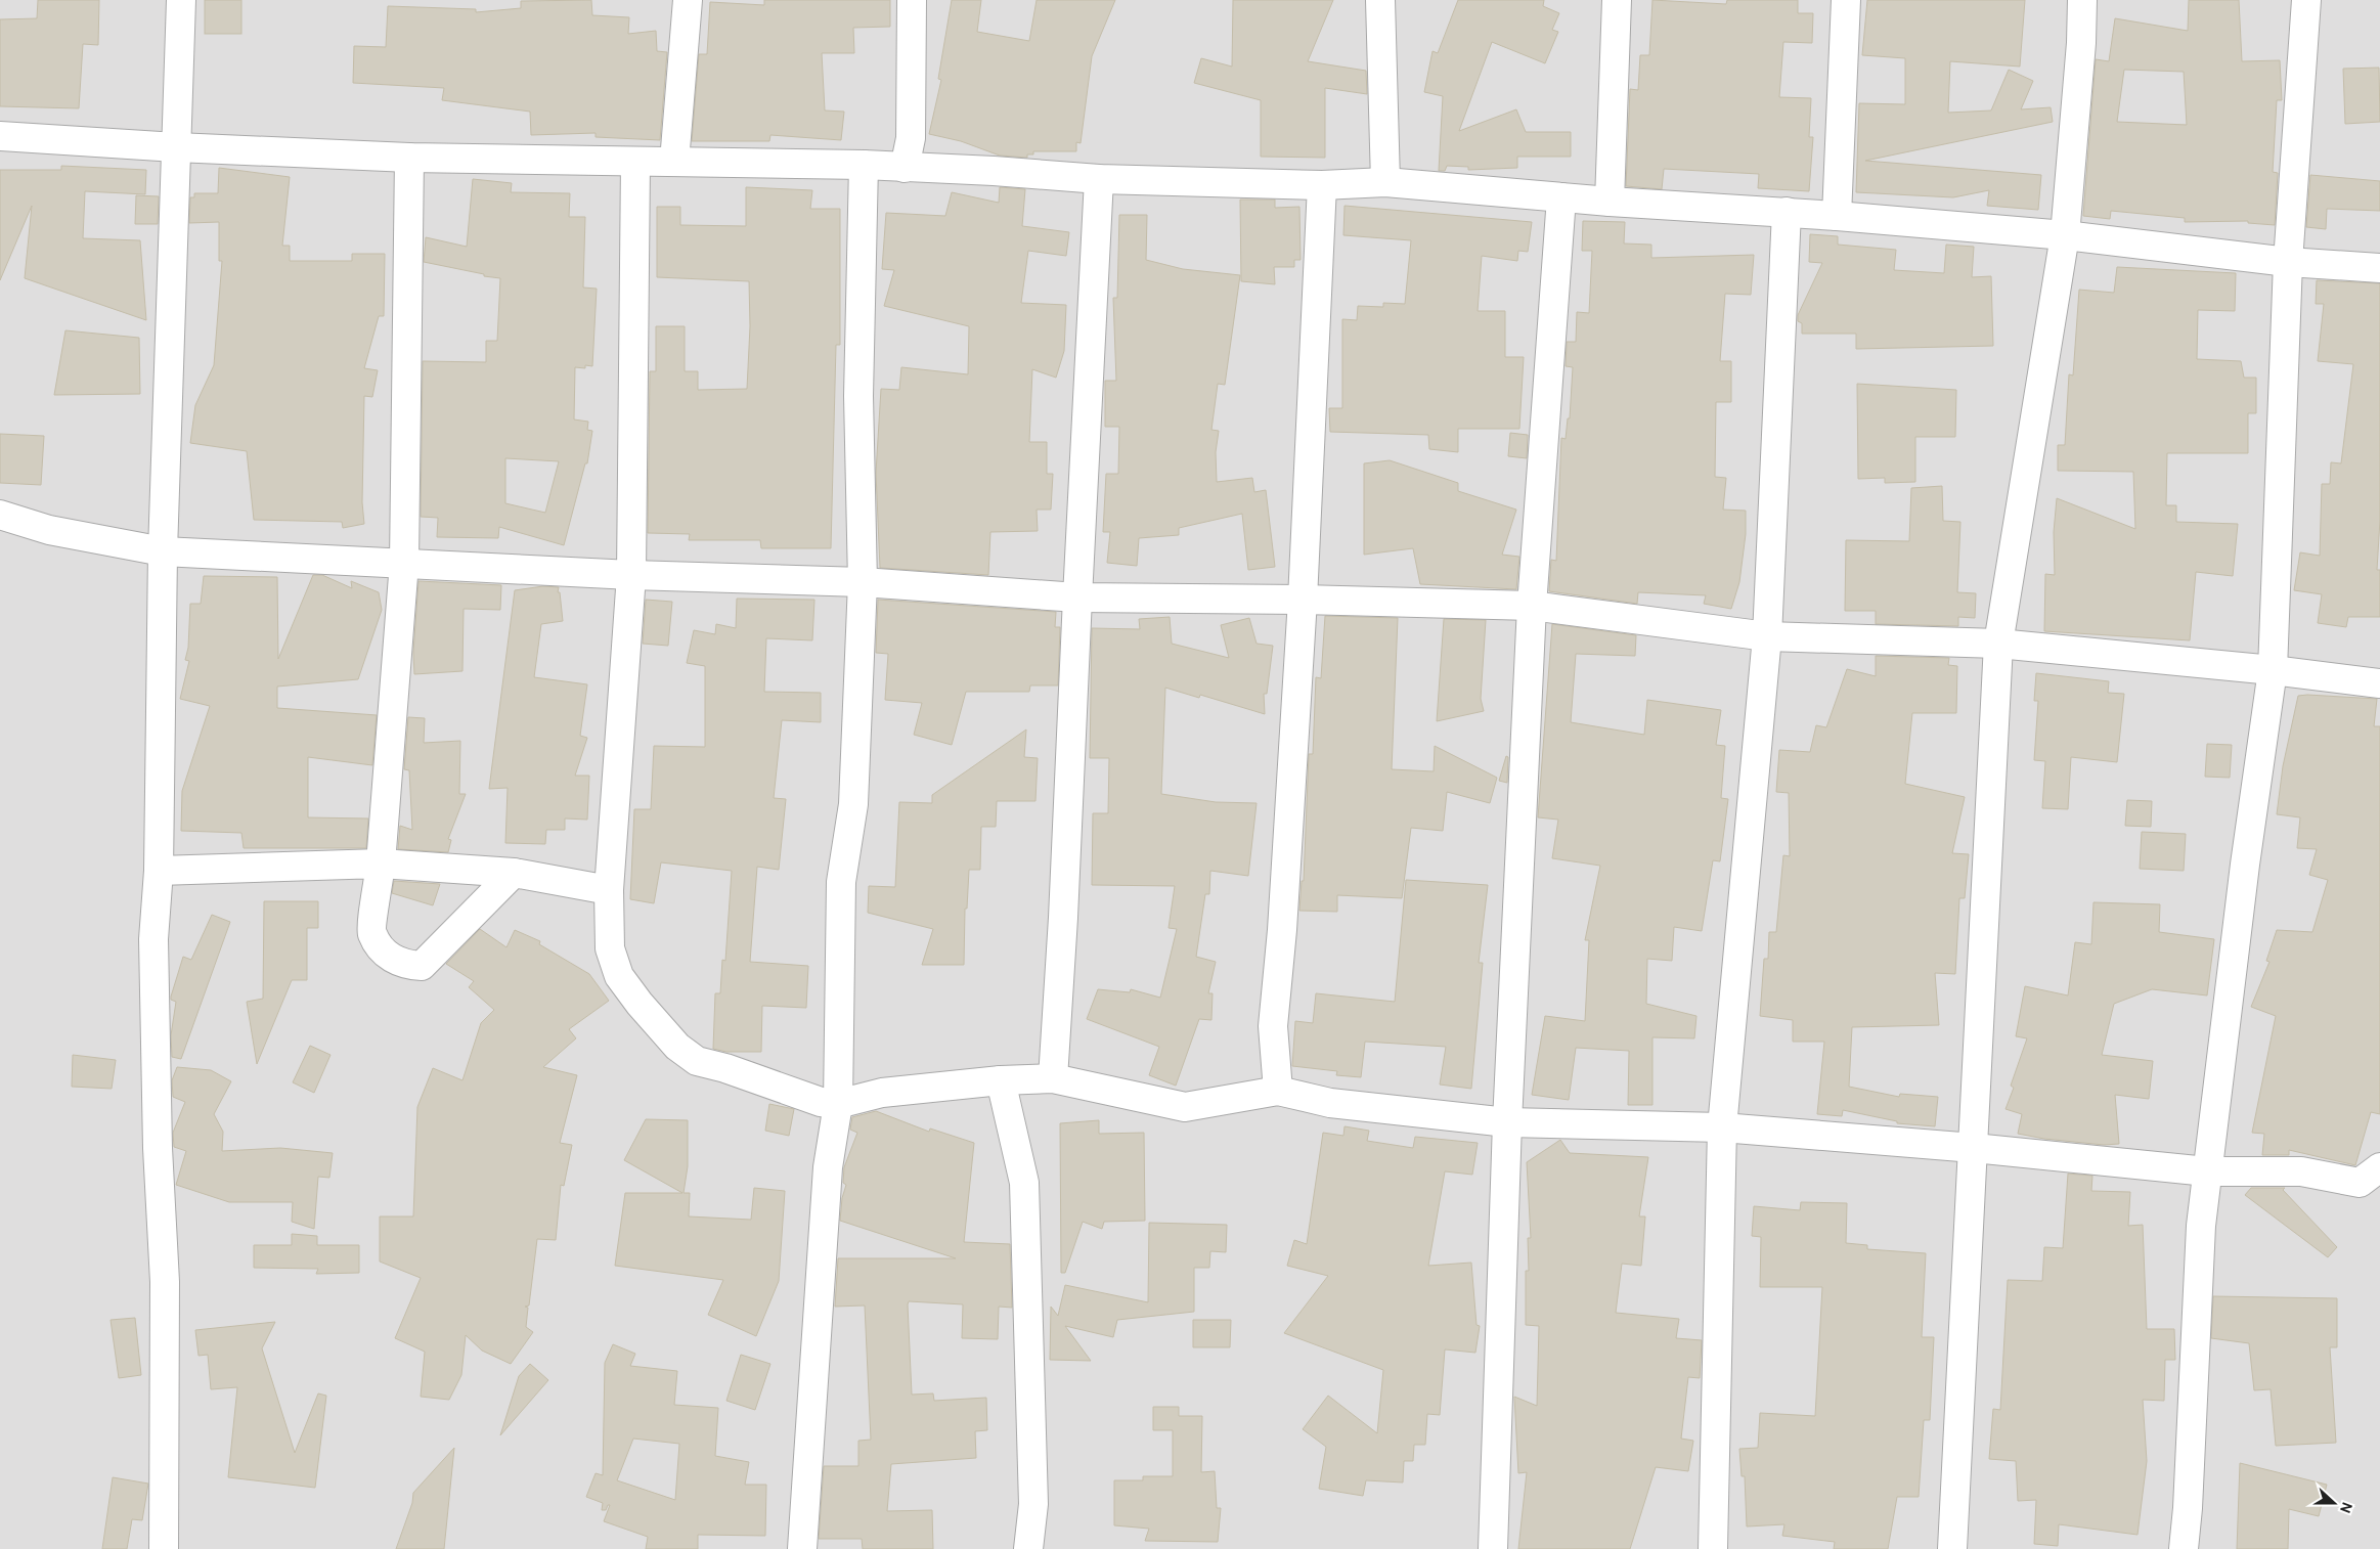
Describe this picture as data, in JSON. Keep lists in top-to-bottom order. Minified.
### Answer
{"north":"right"}
